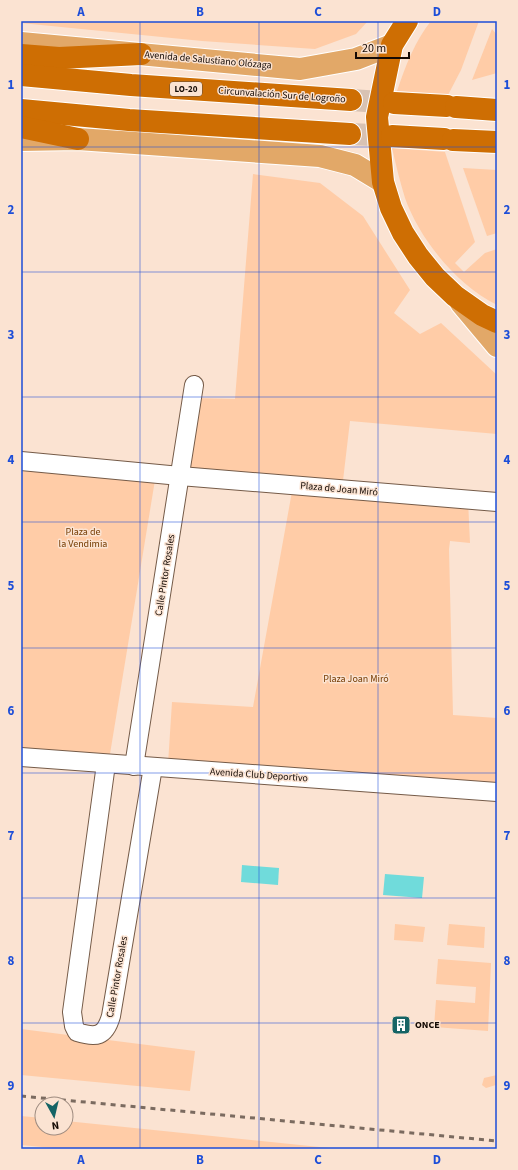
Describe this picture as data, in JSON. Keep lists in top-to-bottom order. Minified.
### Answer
{"streets":{"highway":["LO-20","Circunvalación Sur de Logroño"],"main road":["Avenida de Salustiano Olózaga"],"street":["Plaza de Joan Miró","Calle Pintor Rosales","Avenida Club Deportivo"]},"crossings":[["Plaza de Joan Miró","Calle Pintor Rosales"],["Calle Pintor Rosales","Avenida Club Deportivo"]],"parks":["Plaza de la Vendimia","Plaza Joan Miró"],"places":{"building":["ONCE"]},"scale_bar":"20 m","north":"bottom","grid":{"columns":["A","B","C","D"],"rows":["1","2","3","4","5","6","7","8","9"]}}
